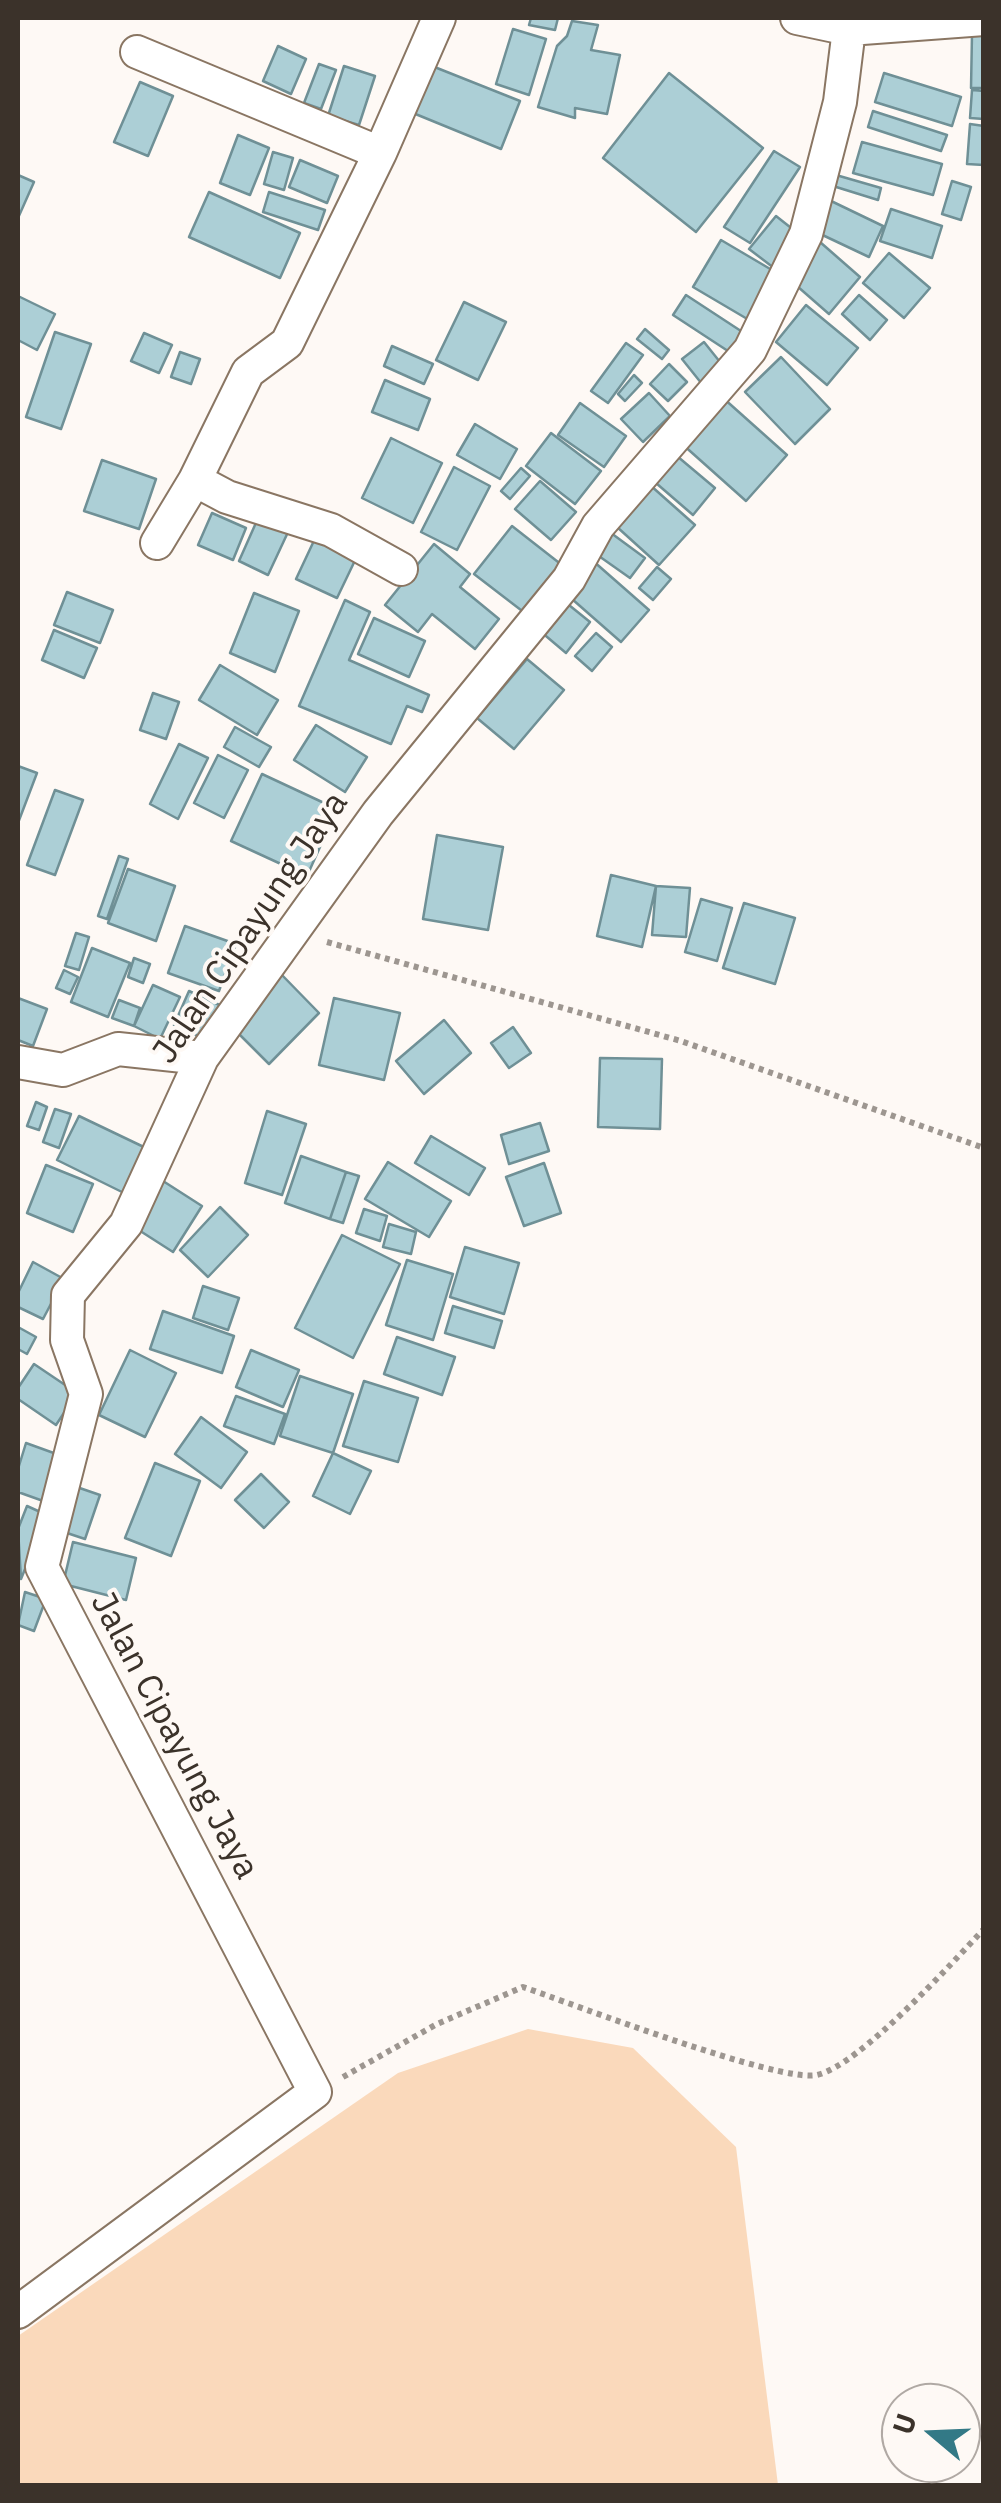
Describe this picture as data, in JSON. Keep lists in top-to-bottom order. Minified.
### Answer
{"streets":{"street":["Jalan Cipayung Jaya"]},"north":"left"}
